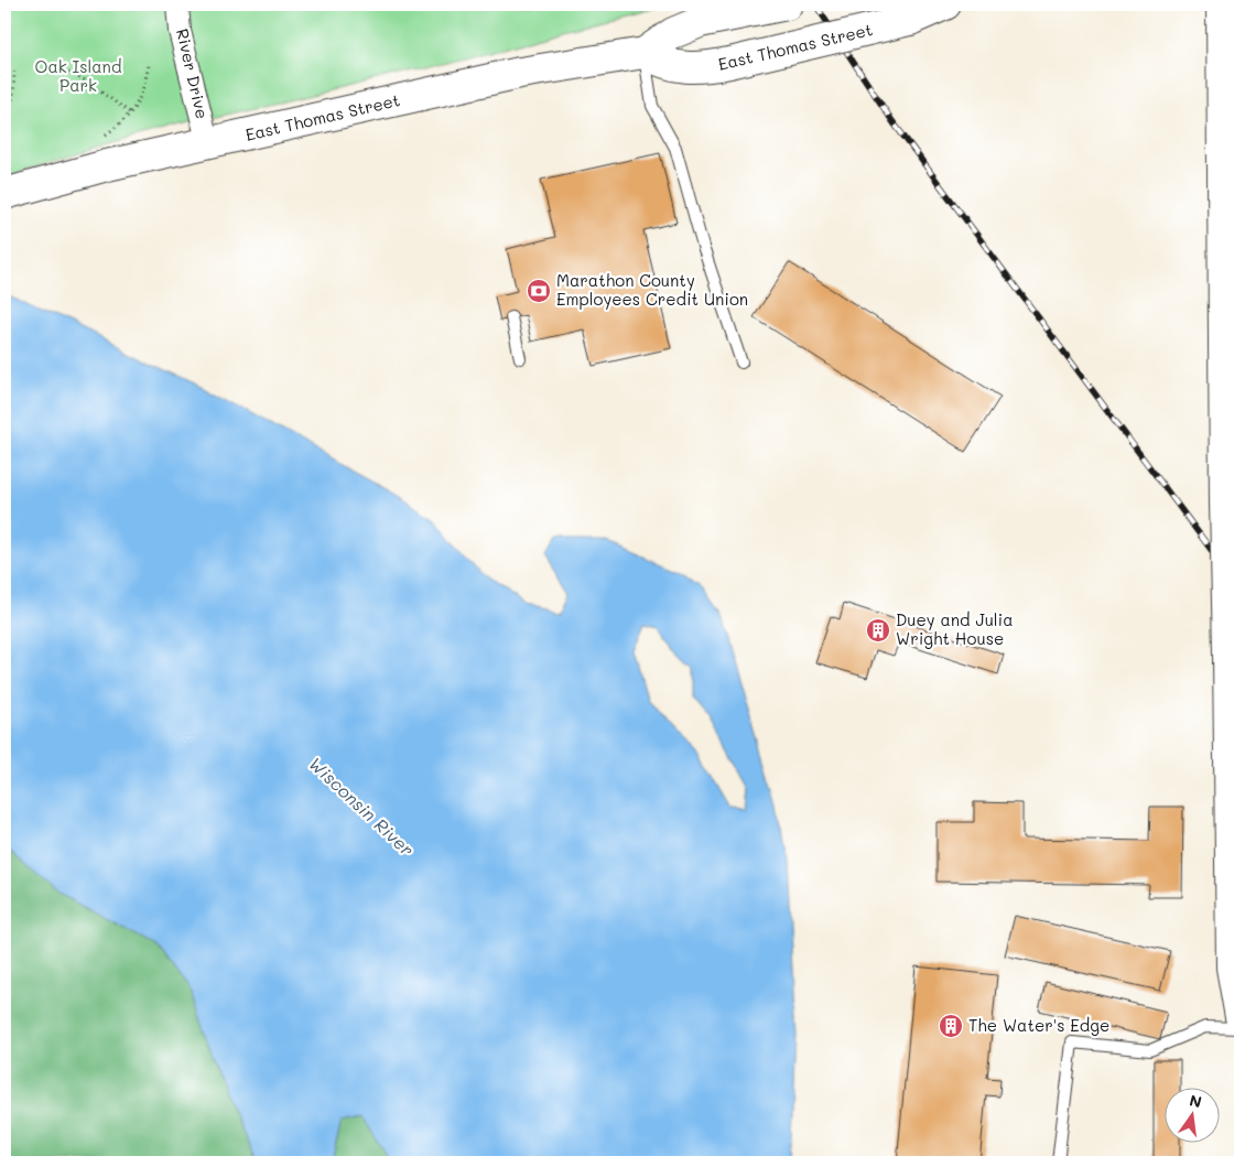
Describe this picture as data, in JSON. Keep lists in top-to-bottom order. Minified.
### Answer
{"streets":{"main road":["East Thomas Street"],"street":["River Drive"]},"crossings":[["East Thomas Street","River Drive"]],"water":["Wisconsin River"],"parks":["Oak Island Park"],"places":{"bank":["Marathon County Employees Credit Union"],"building":["Duey and Julia Wright House","The Water's Edge"]},"north":"top"}
